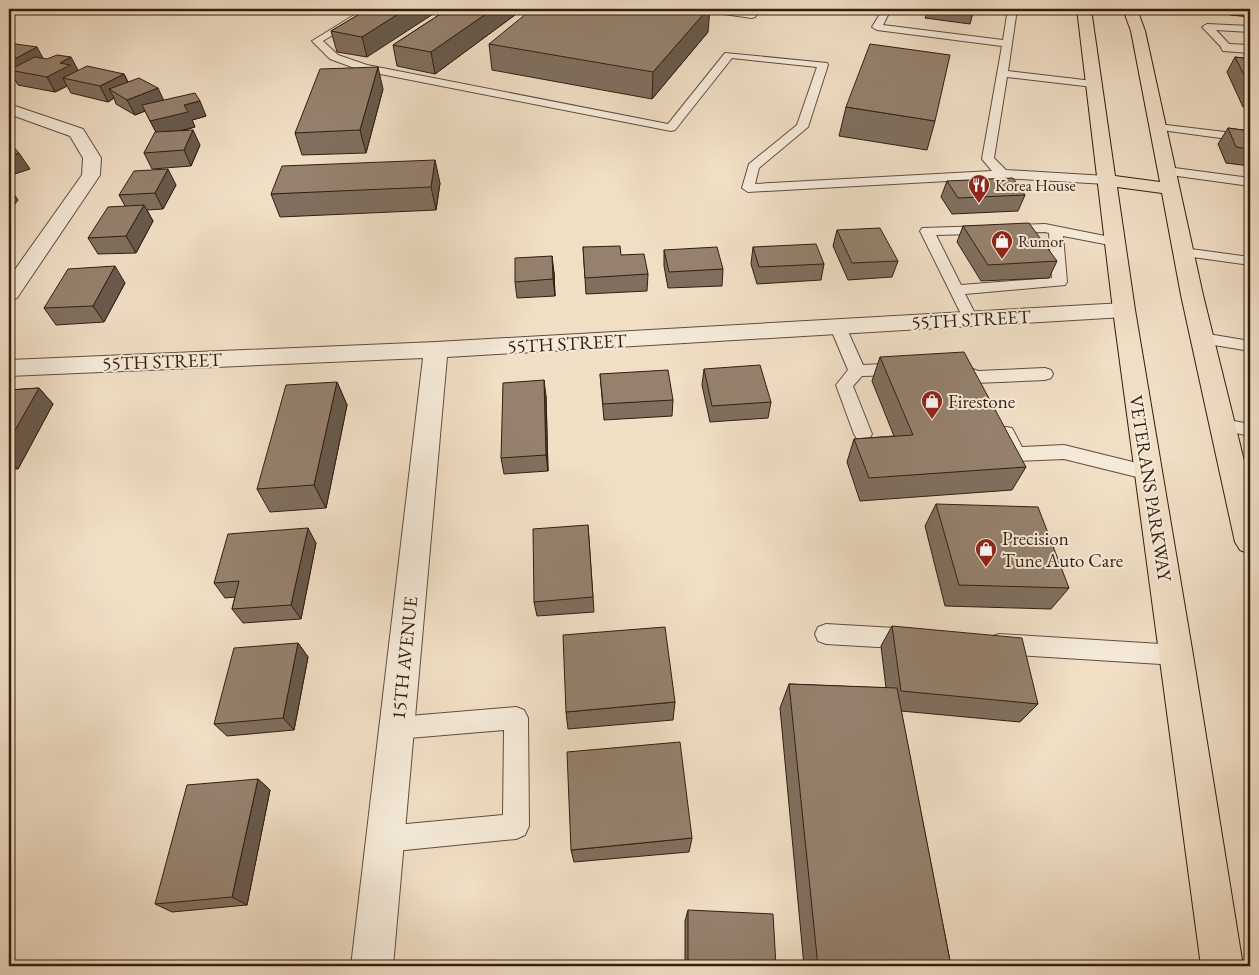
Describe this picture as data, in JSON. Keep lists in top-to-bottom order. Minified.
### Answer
{"streets":{"main road":["VETERANS PARKWAY"],"street":["55TH STREET","15TH AVENUE"]},"crossings":[["55TH STREET","VETERANS PARKWAY"],["55TH STREET","15TH AVENUE"]],"places":{"restaurant":["Korea House"],"shop":["Rumor","Firestone","Precision Tune Auto Care"]}}
